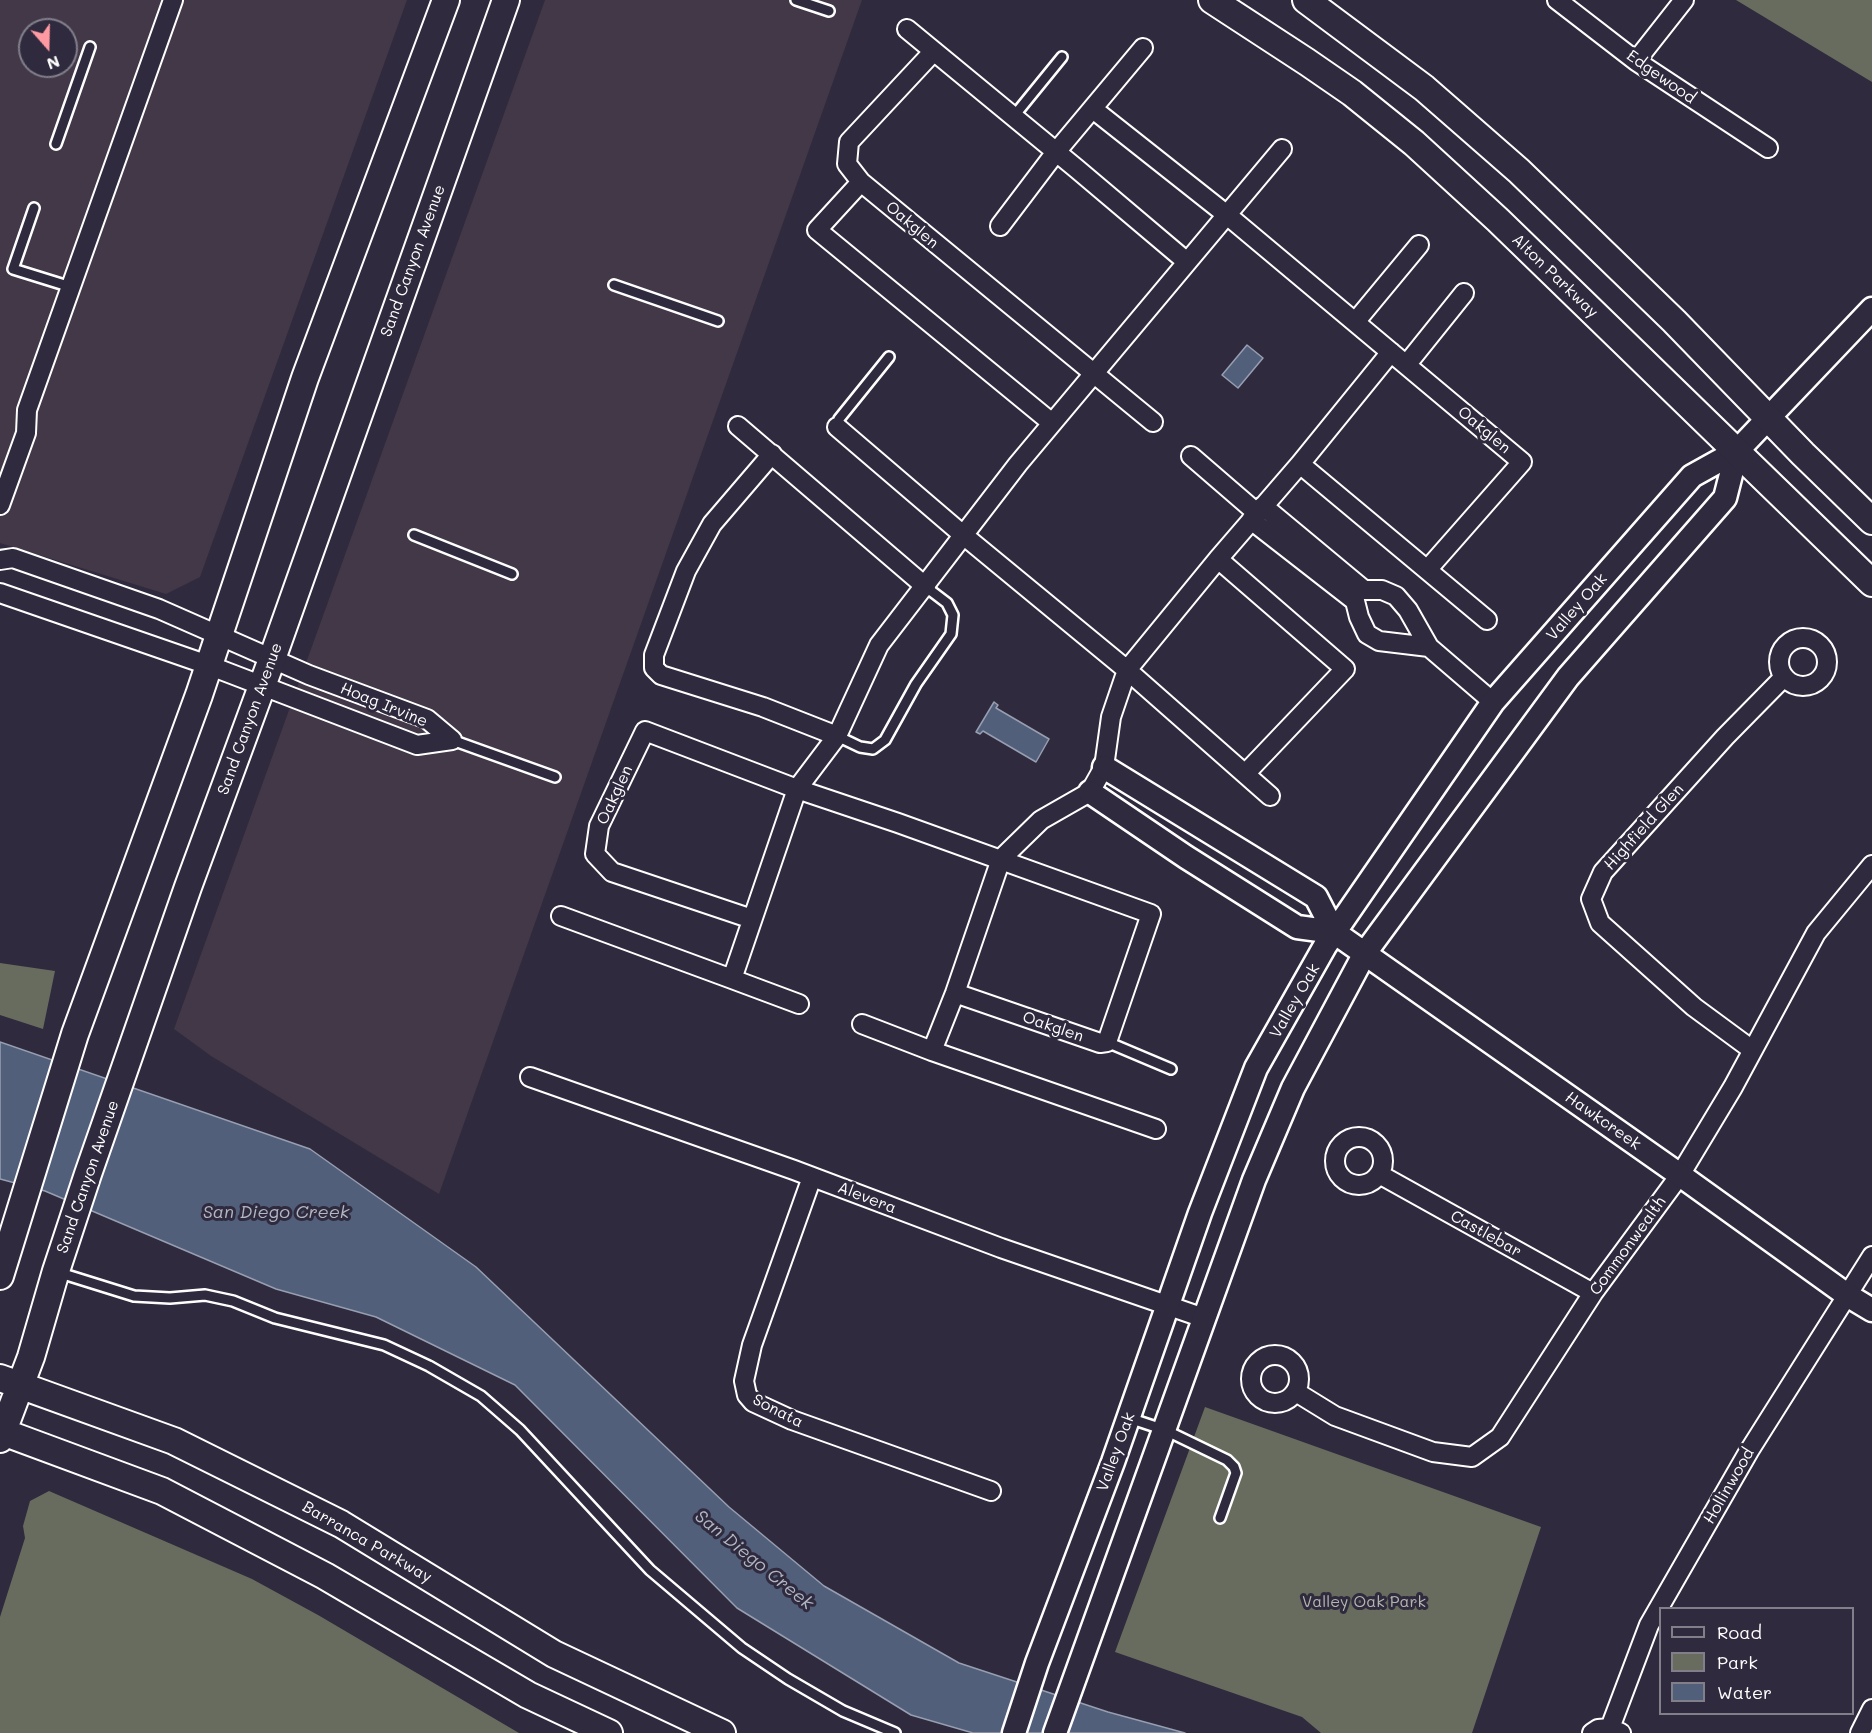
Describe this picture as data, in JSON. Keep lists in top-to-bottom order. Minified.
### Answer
{"streets":{"main road":["Sand Canyon Avenue","Alton Parkway","Barranca Parkway"],"street":["Edgewood","Oakglen","Valley Oak","Hoag Irvine","Highfield Glen","Hawkcreek","Alevera","Castlebar","Commonwealth","Sonata","Hollinwood"]},"crossings":[["Sand Canyon Avenue","Hoag Irvine"],["Sand Canyon Avenue","Barranca Parkway"],["Alton Parkway","Valley Oak"],["Valley Oak","Hawkcreek"],["Valley Oak","Alevera"],["Highfield Glen","Commonwealth"],["Hawkcreek","Commonwealth"],["Hawkcreek","Hollinwood"],["Alevera","Sonata"],["Castlebar","Commonwealth"]],"water":["San Diego Creek"],"parks":["Valley Oak Park"],"legend":["Road","Park","Water"],"north":"bottom"}
